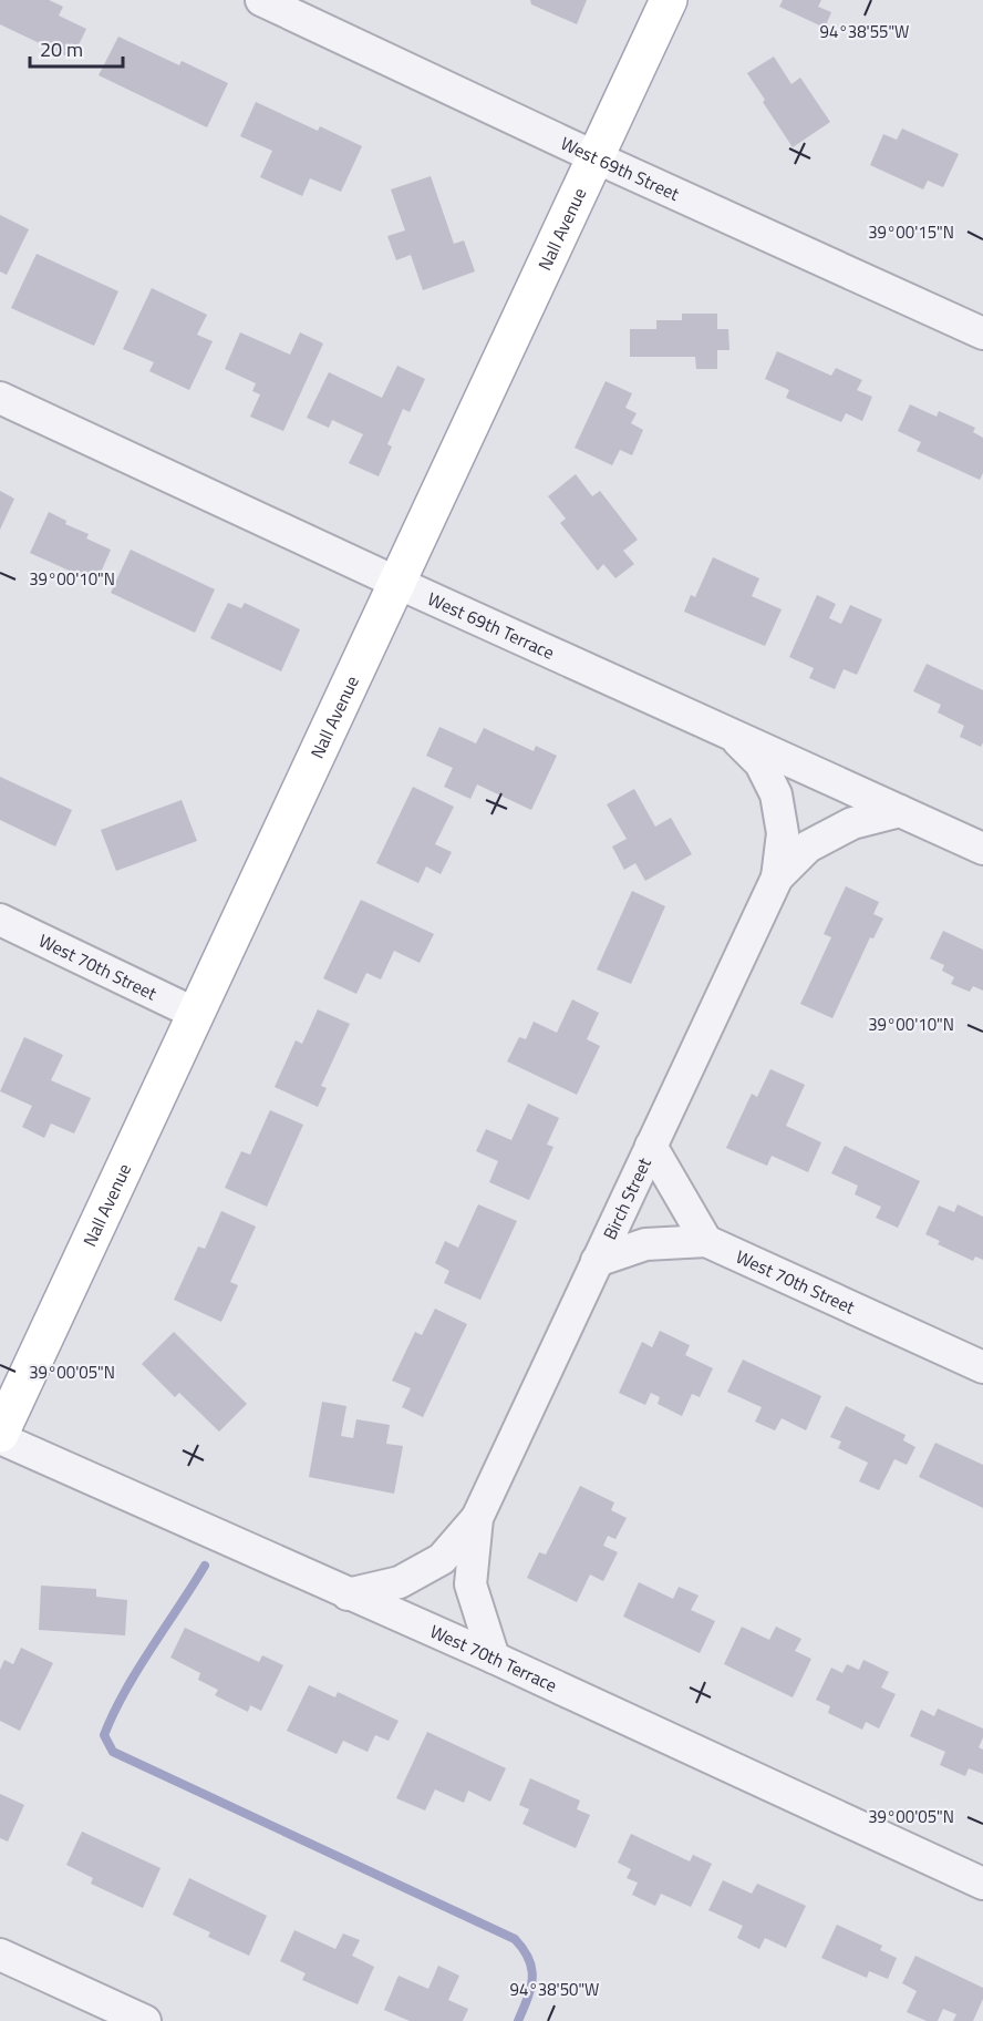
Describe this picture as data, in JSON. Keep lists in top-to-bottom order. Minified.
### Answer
{"streets":{"main road":["Nall Avenue"],"street":["West 69th Street","West 69th Terrace","West 70th Street","Birch Street","West 70th Terrace"]},"crossings":[["West 69th Street","Nall Avenue"],["Nall Avenue","West 69th Terrace"],["Nall Avenue","West 70th Street"],["Nall Avenue","West 70th Terrace"],["West 69th Terrace","Birch Street"],["Birch Street","West 70th Terrace"]],"scale_bar":"20 m","coordinates":["94°38'55\"W","39°00'15\"N","39°00'10\"N","39°00'05\"N","94°38'50\"W"]}
